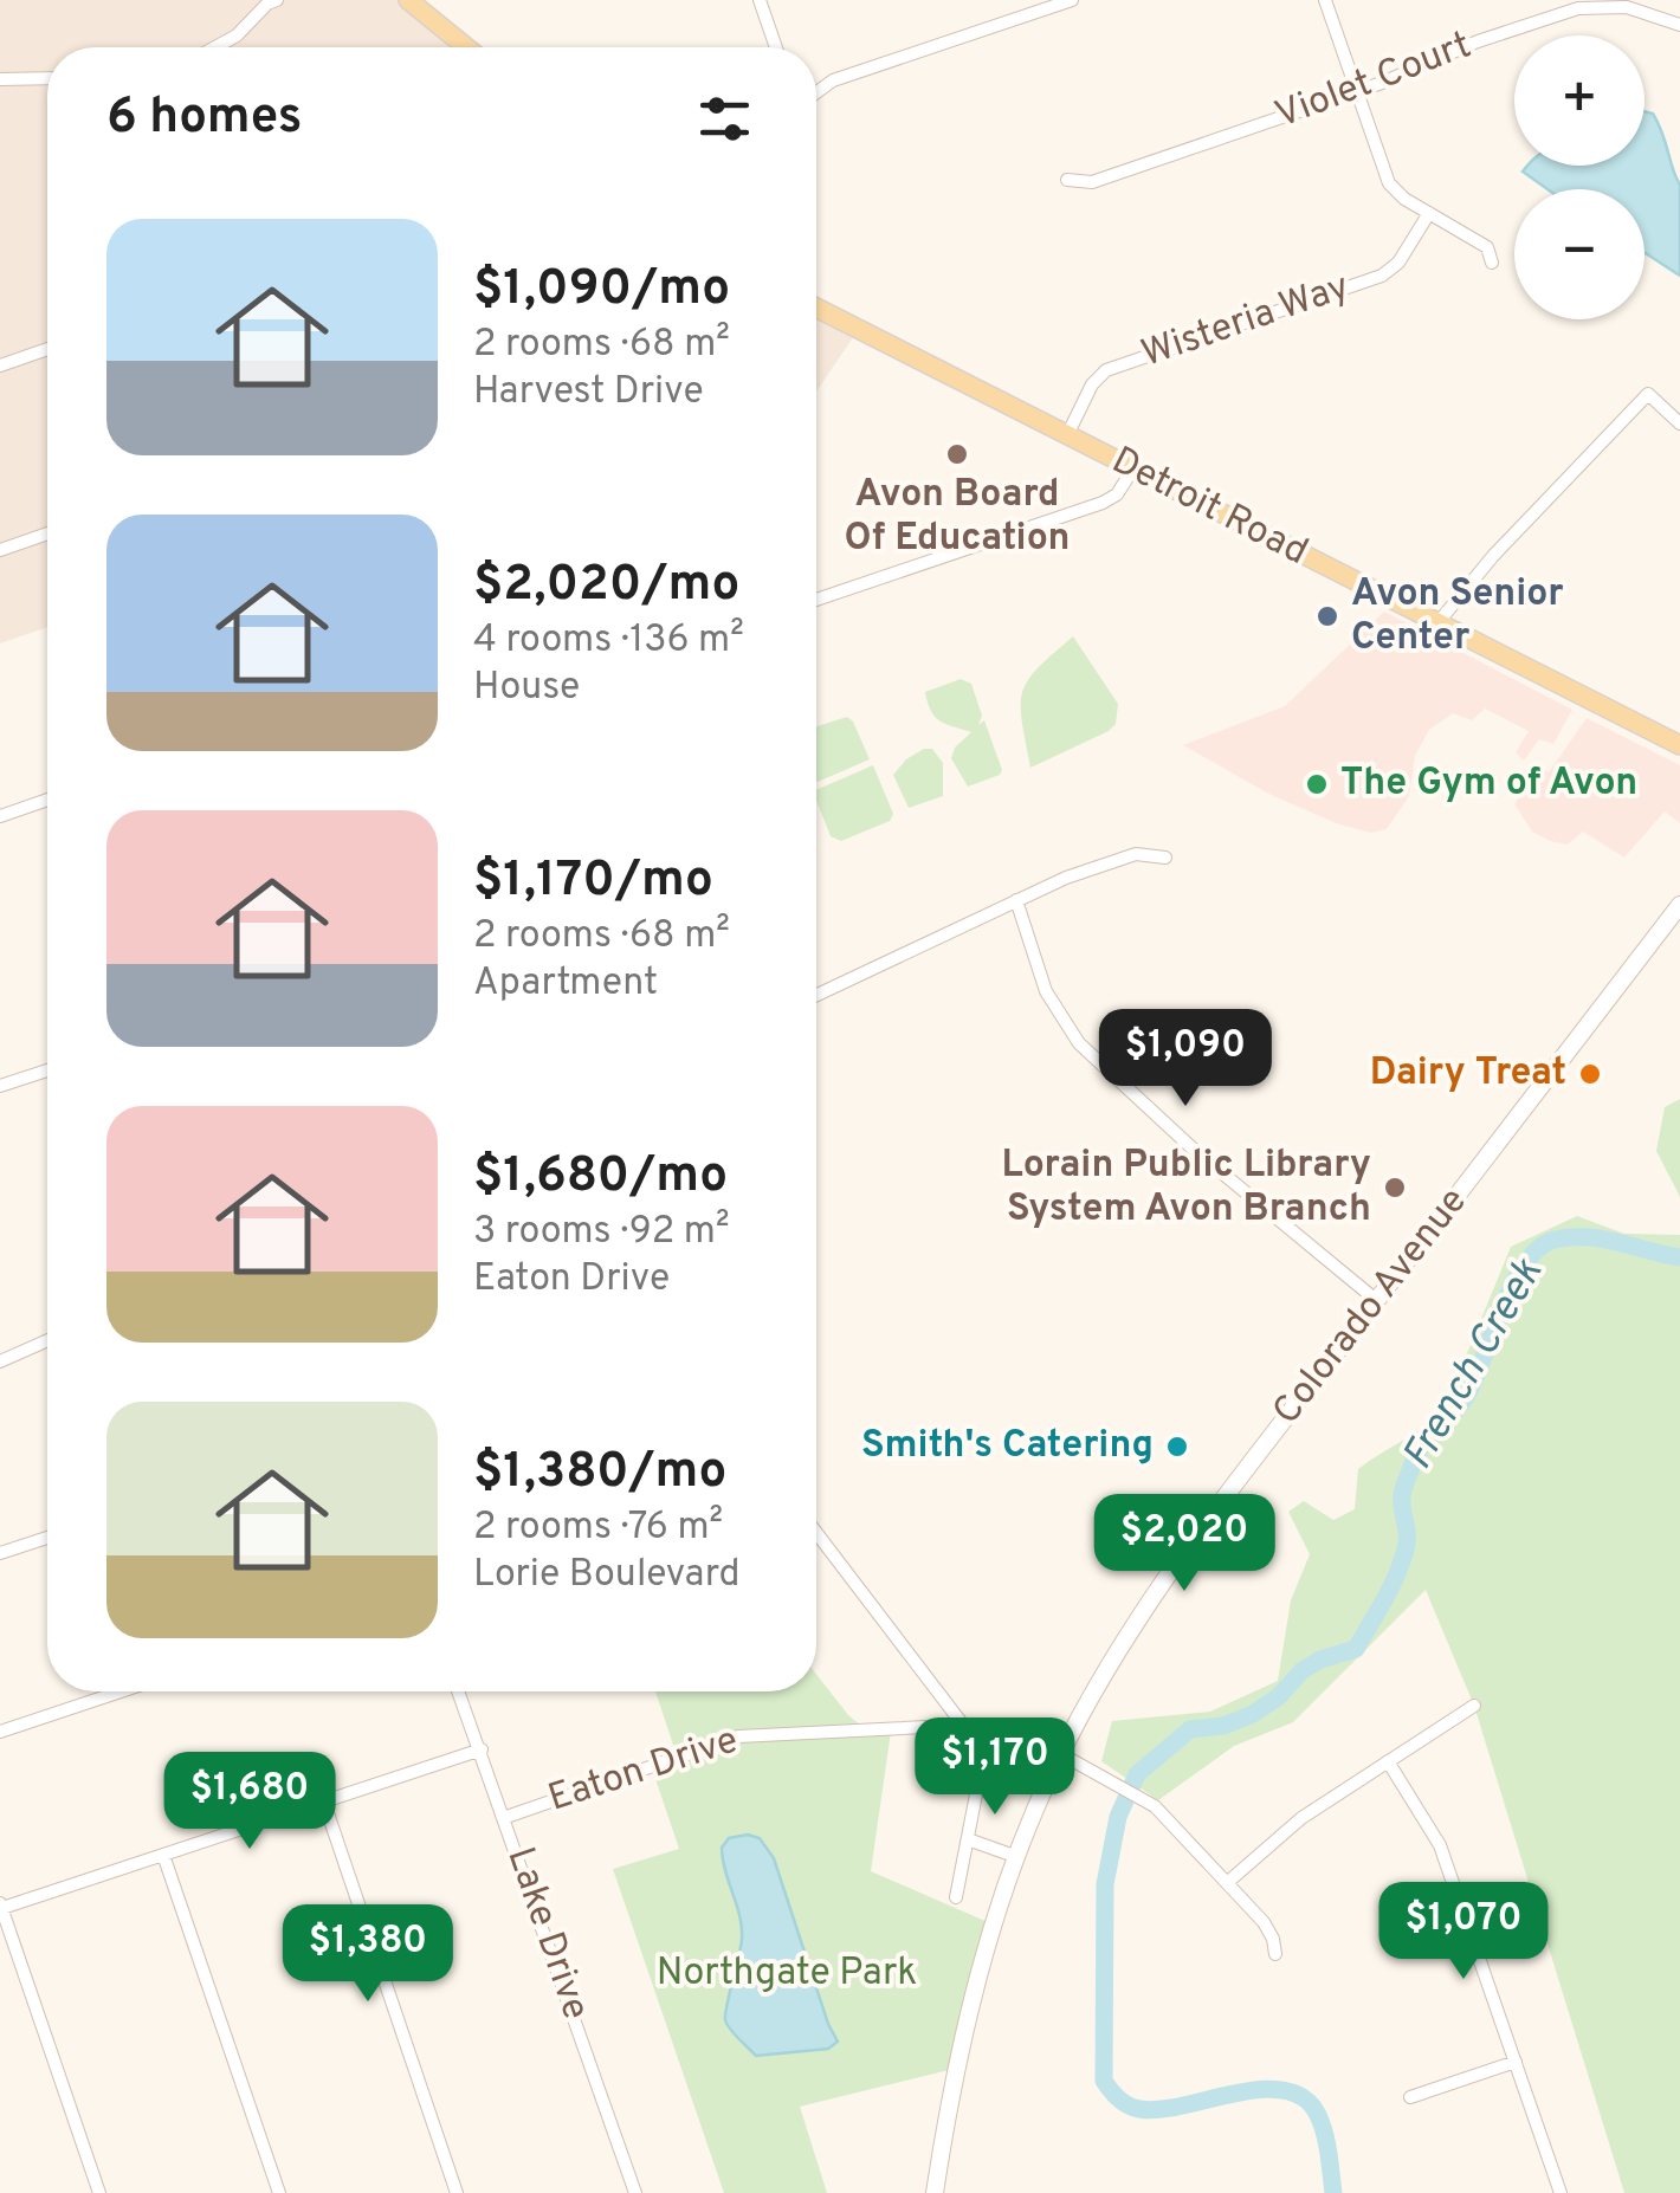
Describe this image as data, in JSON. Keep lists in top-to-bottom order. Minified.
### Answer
{"streets":{"main road":["Detroit Road","Colorado Avenue"],"street":["Violet Court","Wisteria Way","Eaton Drive","Lake Drive"]},"crossings":[["Wisteria Way","Detroit Road"],["Colorado Avenue","Eaton Drive"],["Eaton Drive","Lake Drive"]],"water":["French Creek"],"parks":["Northgate Park"],"places":["Avon Board Of Education","Avon Senior Center","The Gym of Avon","Dairy Treat","Lorain Public Library System Avon Branch","Smith's Catering"],"page":{"map_buttons":["+","−"],"heading":"6 homes","list":[{"name":"$1,090/mo","note":"2 rooms · 68 m² · Harvest Drive"},{"name":"$2,020/mo","note":"4 rooms · 136 m² · House"},{"name":"$1,170/mo","note":"2 rooms · 68 m² · Apartment"},{"name":"$1,680/mo","note":"3 rooms · 92 m² · Eaton Drive"},{"name":"$1,380/mo","note":"2 rooms · 76 m² · Lorie Boulevard"}],"price":["$1,090","$2,020","$1,170","$1,680","$1,070","$1,380"]}}
